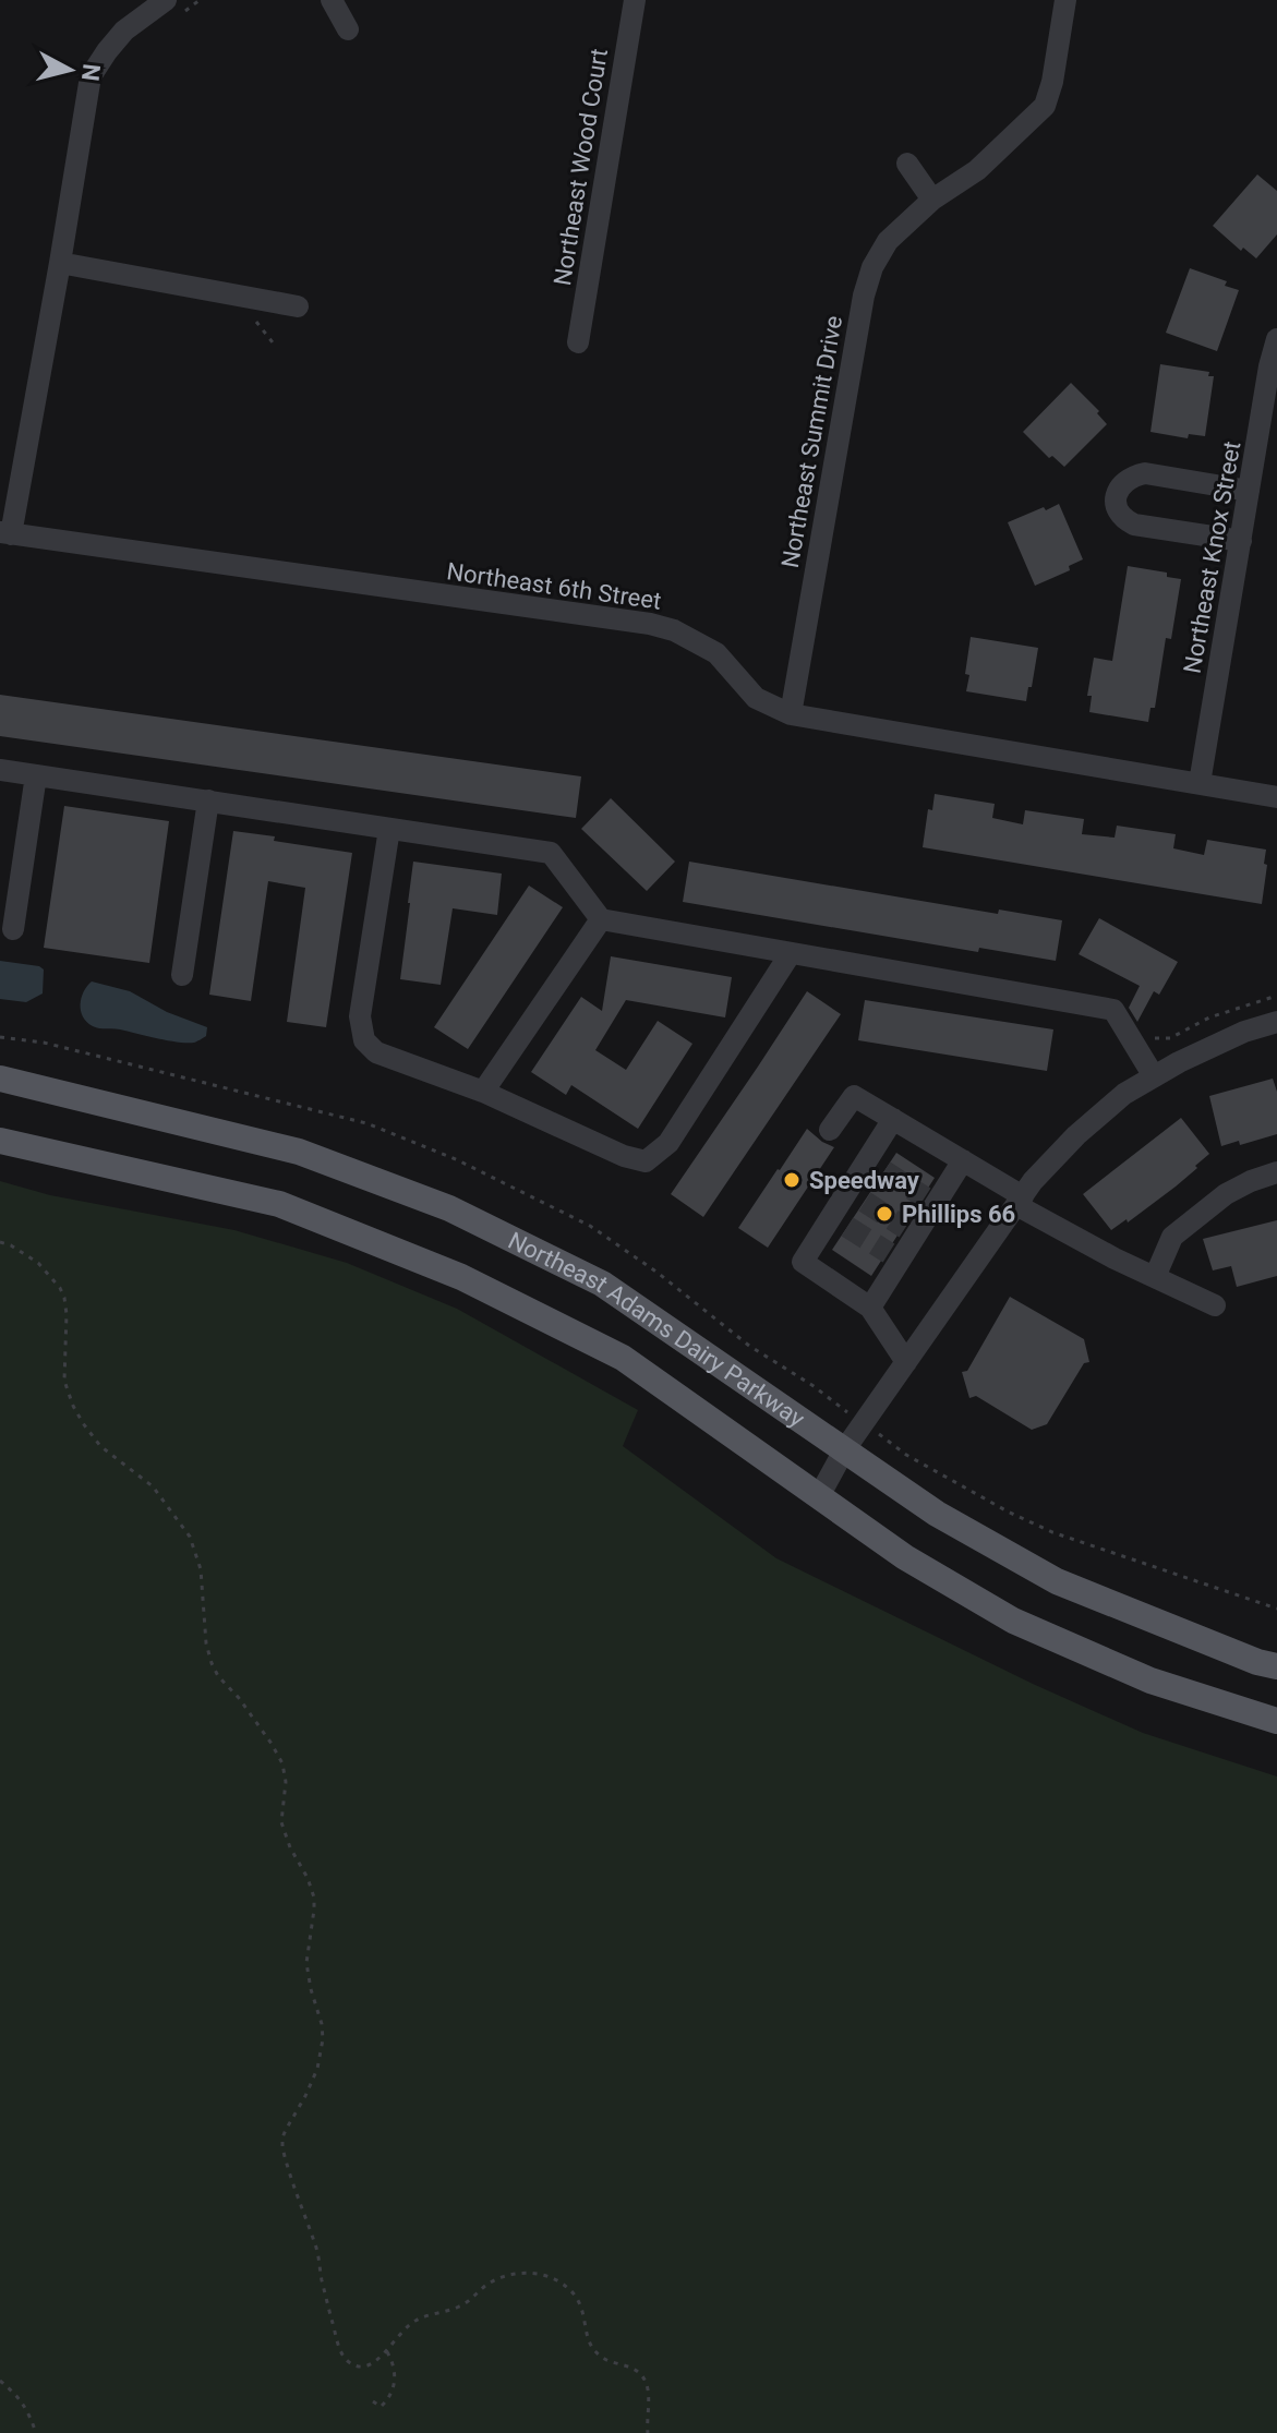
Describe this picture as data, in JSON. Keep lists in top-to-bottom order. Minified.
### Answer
{"streets":{"main road":["Northeast Adams Dairy Parkway"],"street":["Northeast Wood Court","Northeast Summit Drive","Northeast Knox Street","Northeast 6th Street"]},"crossings":[["Northeast Summit Drive","Northeast 6th Street"],["Northeast Knox Street","Northeast 6th Street"]],"places":["Speedway","Phillips 66"],"north":"right"}
